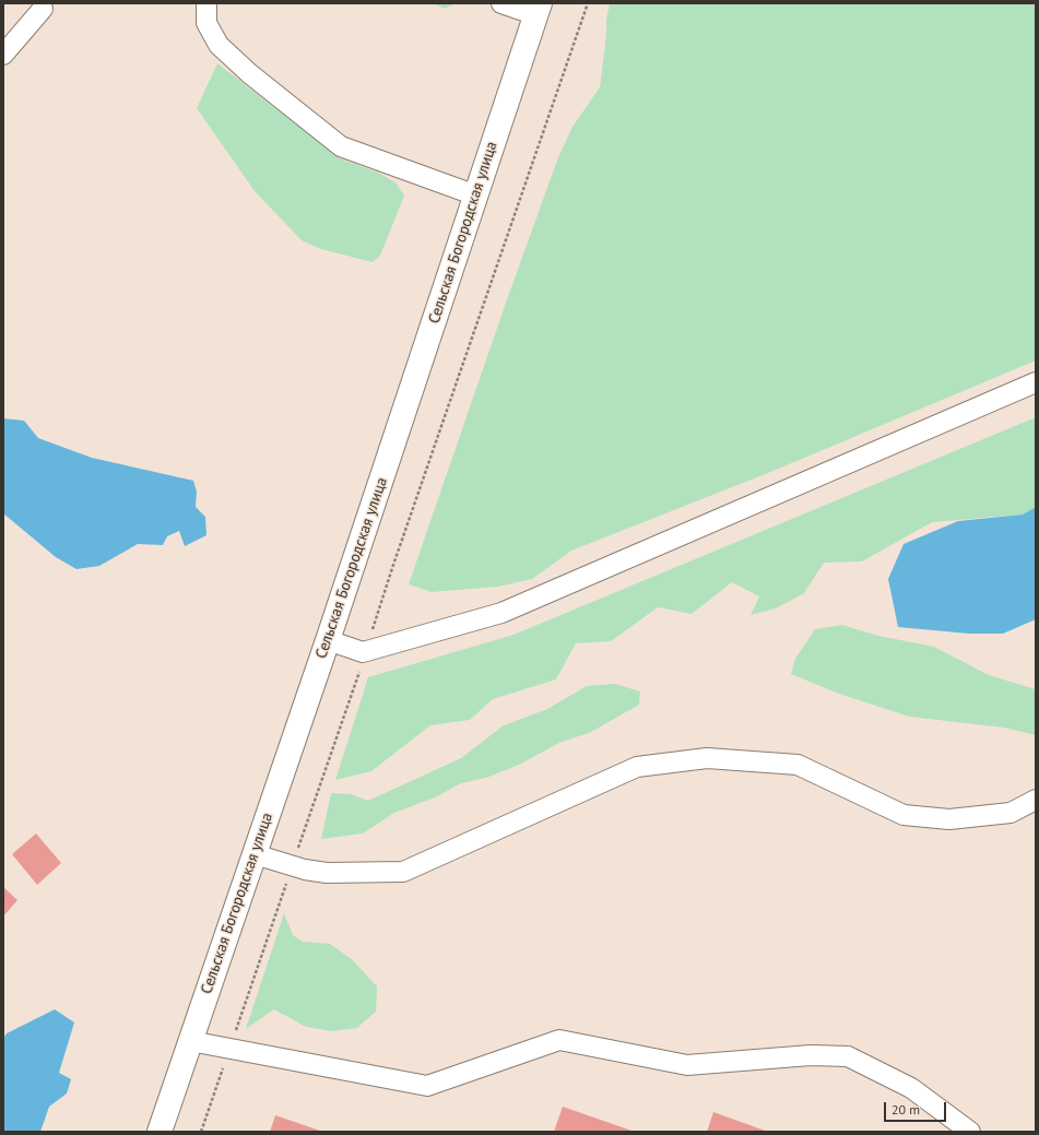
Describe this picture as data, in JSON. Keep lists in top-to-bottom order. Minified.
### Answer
{"streets":{"main road":["Сельская Богородская улица"]},"scale_bar":"20 m"}
